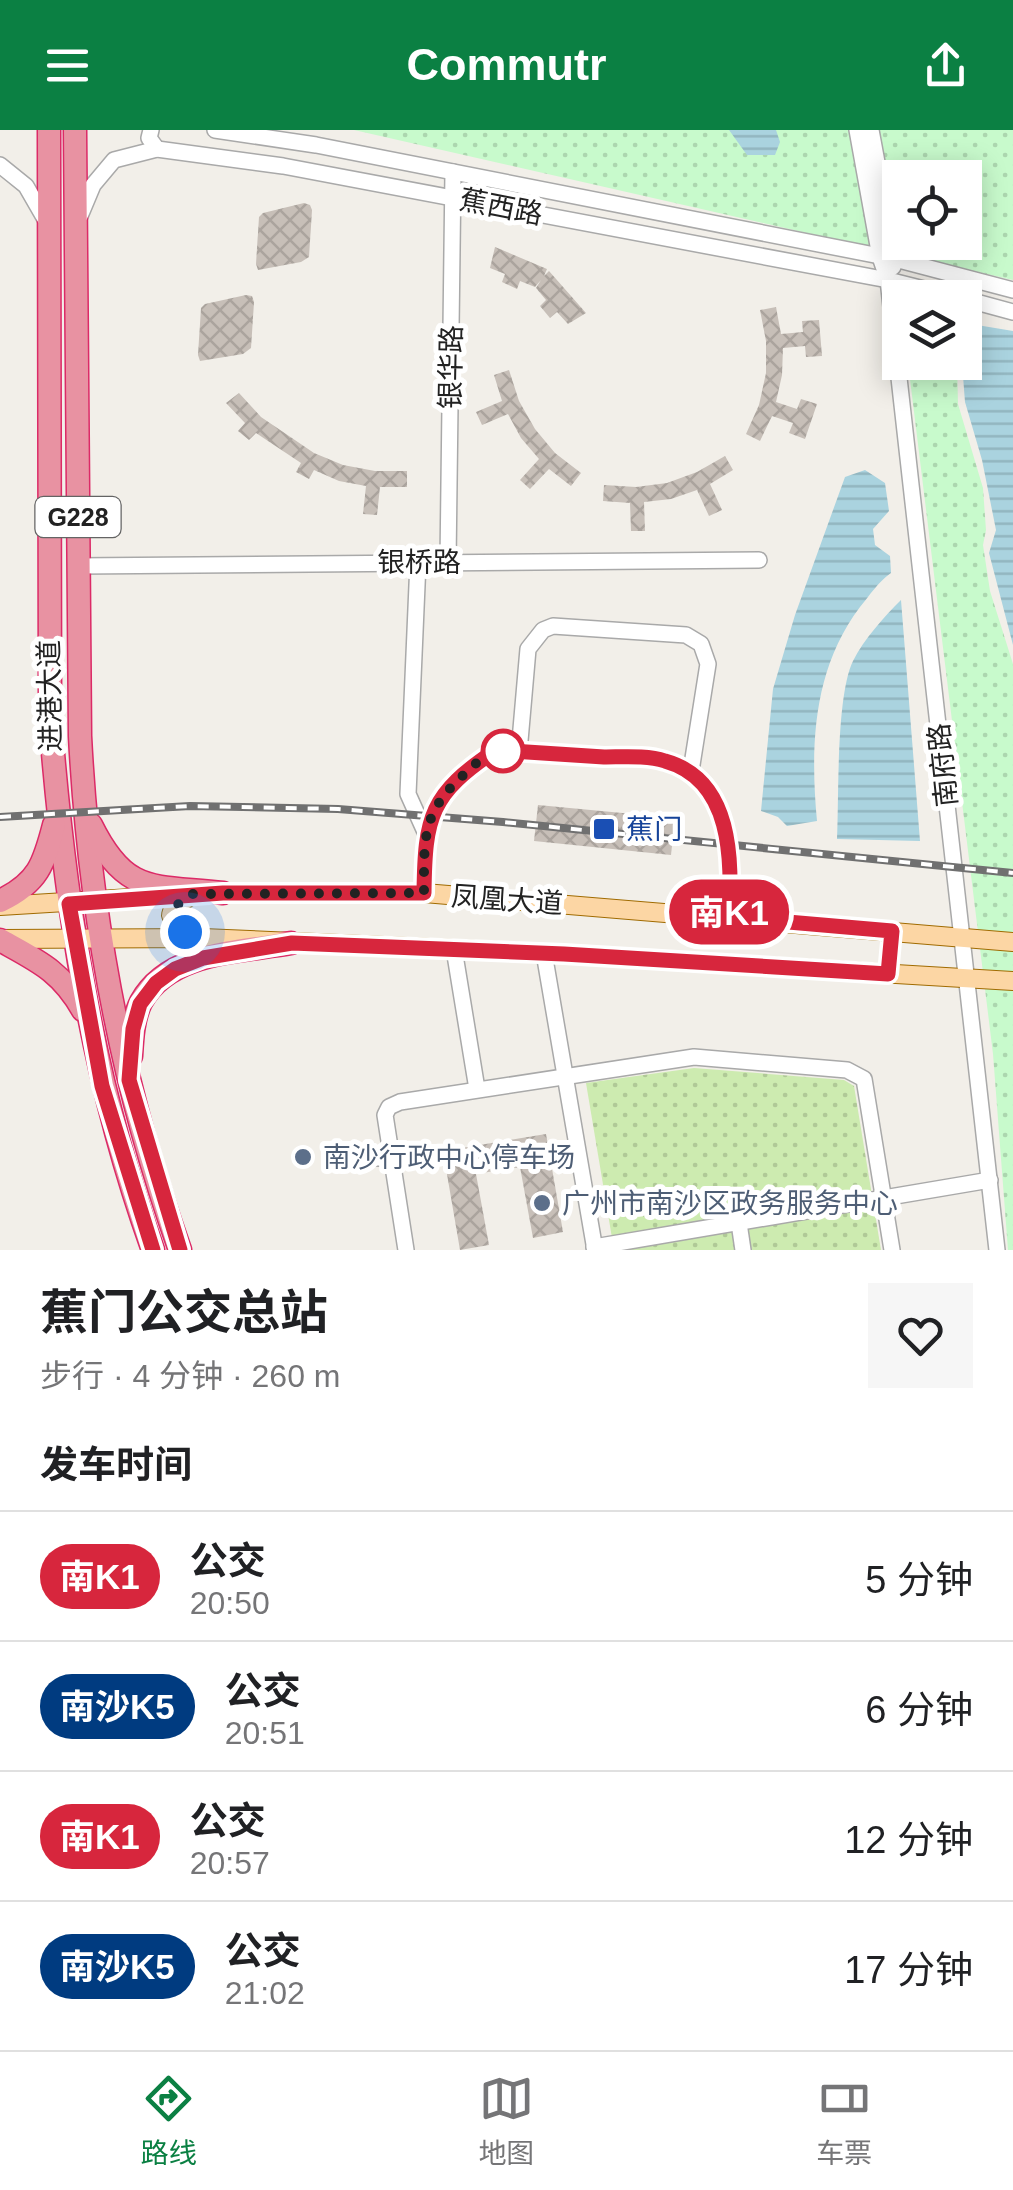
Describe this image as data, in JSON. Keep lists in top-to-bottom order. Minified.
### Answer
{"streets":{"highway":["G228","进港大道"],"main road":["凤凰大道"],"street":["蕉西路","银华路","银桥路","南府路"]},"crossings":[["蕉西路","银华路"],["蕉西路","进港大道"],["蕉西路","南府路"],["银华路","银桥路"],["银桥路","进港大道"],["进港大道","凤凰大道"],["南府路","凤凰大道"]],"places":{"transit":["蕉门"],"other":["南沙行政中心停车场","广州市南沙区政务服务中心"]},"lines":["bus line 南K1"],"page":{"header":"Commutr","on_map":"南K1","heading":[["蕉门公交总站","步行 · 4 分钟 · 260 m"],"发车时间"],"list":[{"mark":"南K1","name":"公交","note":"20:50","value":"5 分钟"},{"mark":"南沙K5","name":"公交","note":"20:51","value":"6 分钟"},{"mark":"南K1","name":"公交","note":"20:57","value":"12 分钟"},{"mark":"南沙K5","name":"公交","note":"21:02","value":"17 分钟"}],"tabs":["路线","地图","车票"]}}
